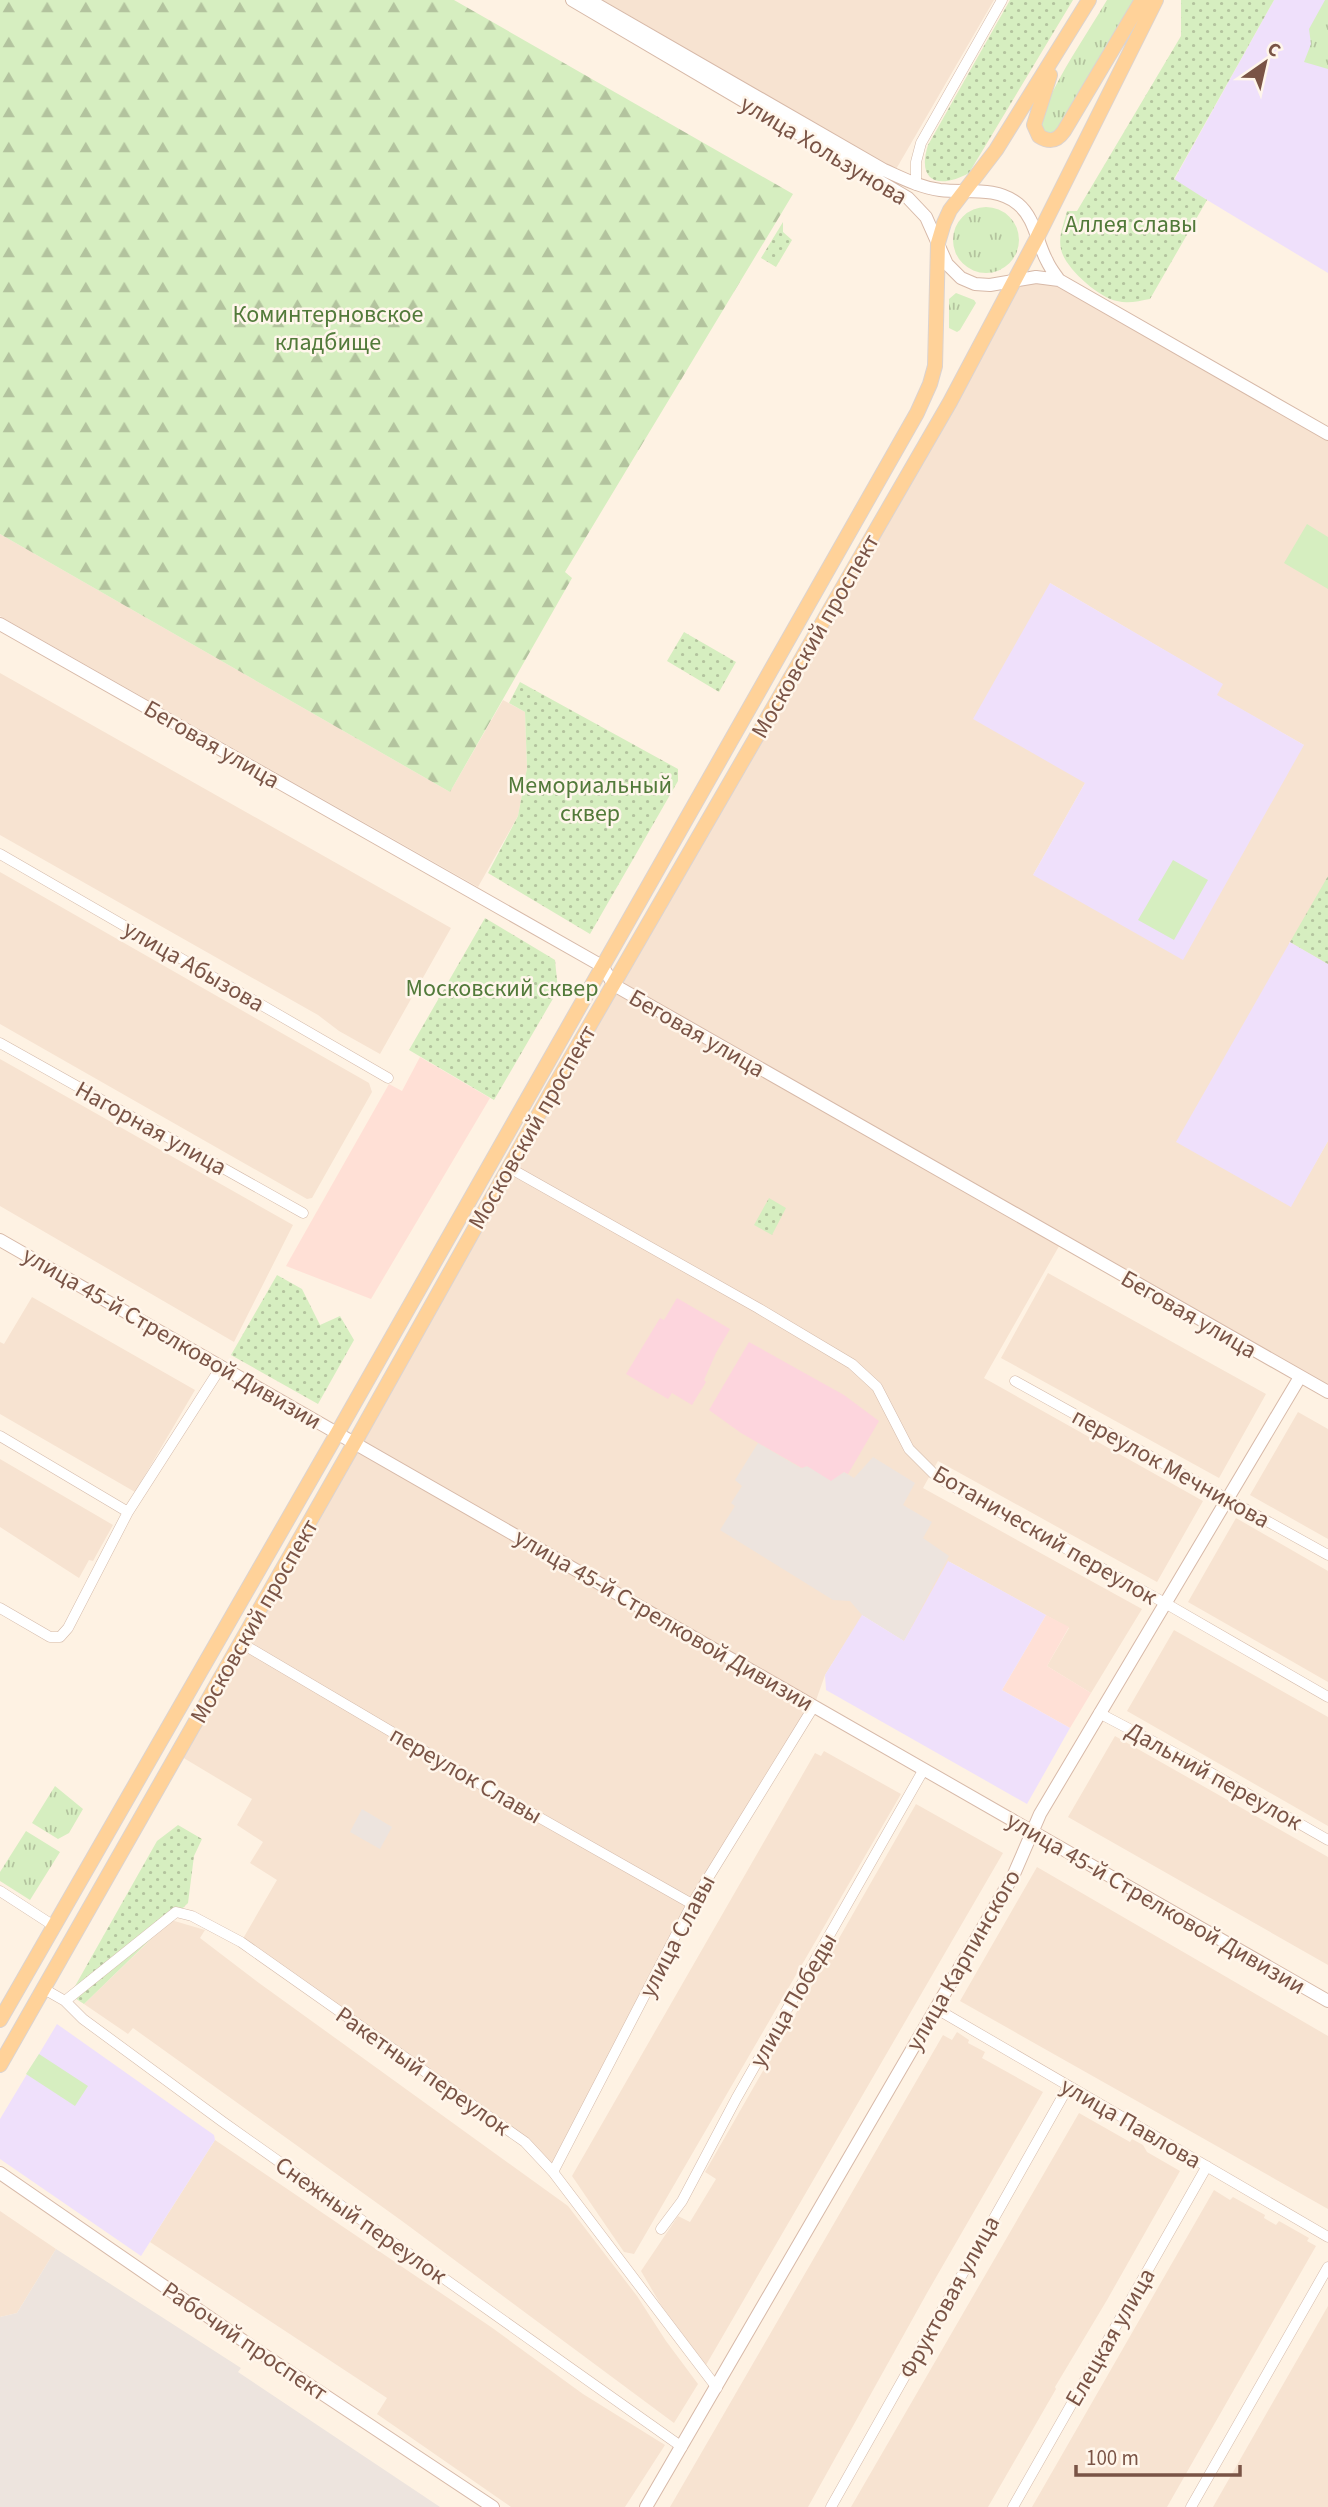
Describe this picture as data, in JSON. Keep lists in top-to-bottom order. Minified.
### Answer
{"streets":{"main road":["Московский проспект"],"street":["улица Хользунова","Беговая улица","улица Абызова","Нагорная улица","улица 45-й Стрелковой Дивизии","переулок Мечникова","Ботанический переулок","переулок Славы","Дальний переулок","улица Славы","улица Карпинского","улица Победы","Ракетный переулок","улица Павлова","Снежный переулок","Фруктовая улица","Елецкая улица","Рабочий проспект"]},"crossings":[["улица Хользунова","Московский проспект"],["Московский проспект","Беговая улица"],["Московский проспект","улица 45-й Стрелковой Дивизии"],["Московский проспект","Ботанический переулок"],["Московский проспект","переулок Славы"],["Московский проспект","Снежный переулок"],["Беговая улица","улица Карпинского"],["улица 45-й Стрелковой Дивизии","улица Славы"],["улица 45-й Стрелковой Дивизии","улица Карпинского"],["улица 45-й Стрелковой Дивизии","улица Победы"],["переулок Мечникова","улица Карпинского"],["Ботанический переулок","улица Карпинского"],["переулок Славы","улица Славы"],["Дальний переулок","улица Карпинского"],["улица Славы","Ракетный переулок"],["улица Карпинского","Ракетный переулок"],["улица Карпинского","улица Павлова"],["улица Карпинского","Снежный переулок"],["Ракетный переулок","Снежный переулок"],["улица Павлова","Фруктовая улица"],["улица Павлова","Елецкая улица"]],"parks":["Аллея славы","Коминтерновское кладбище","Мемориальный сквер","Московский сквер"],"scale_bar":"100 m","north":"top right"}
